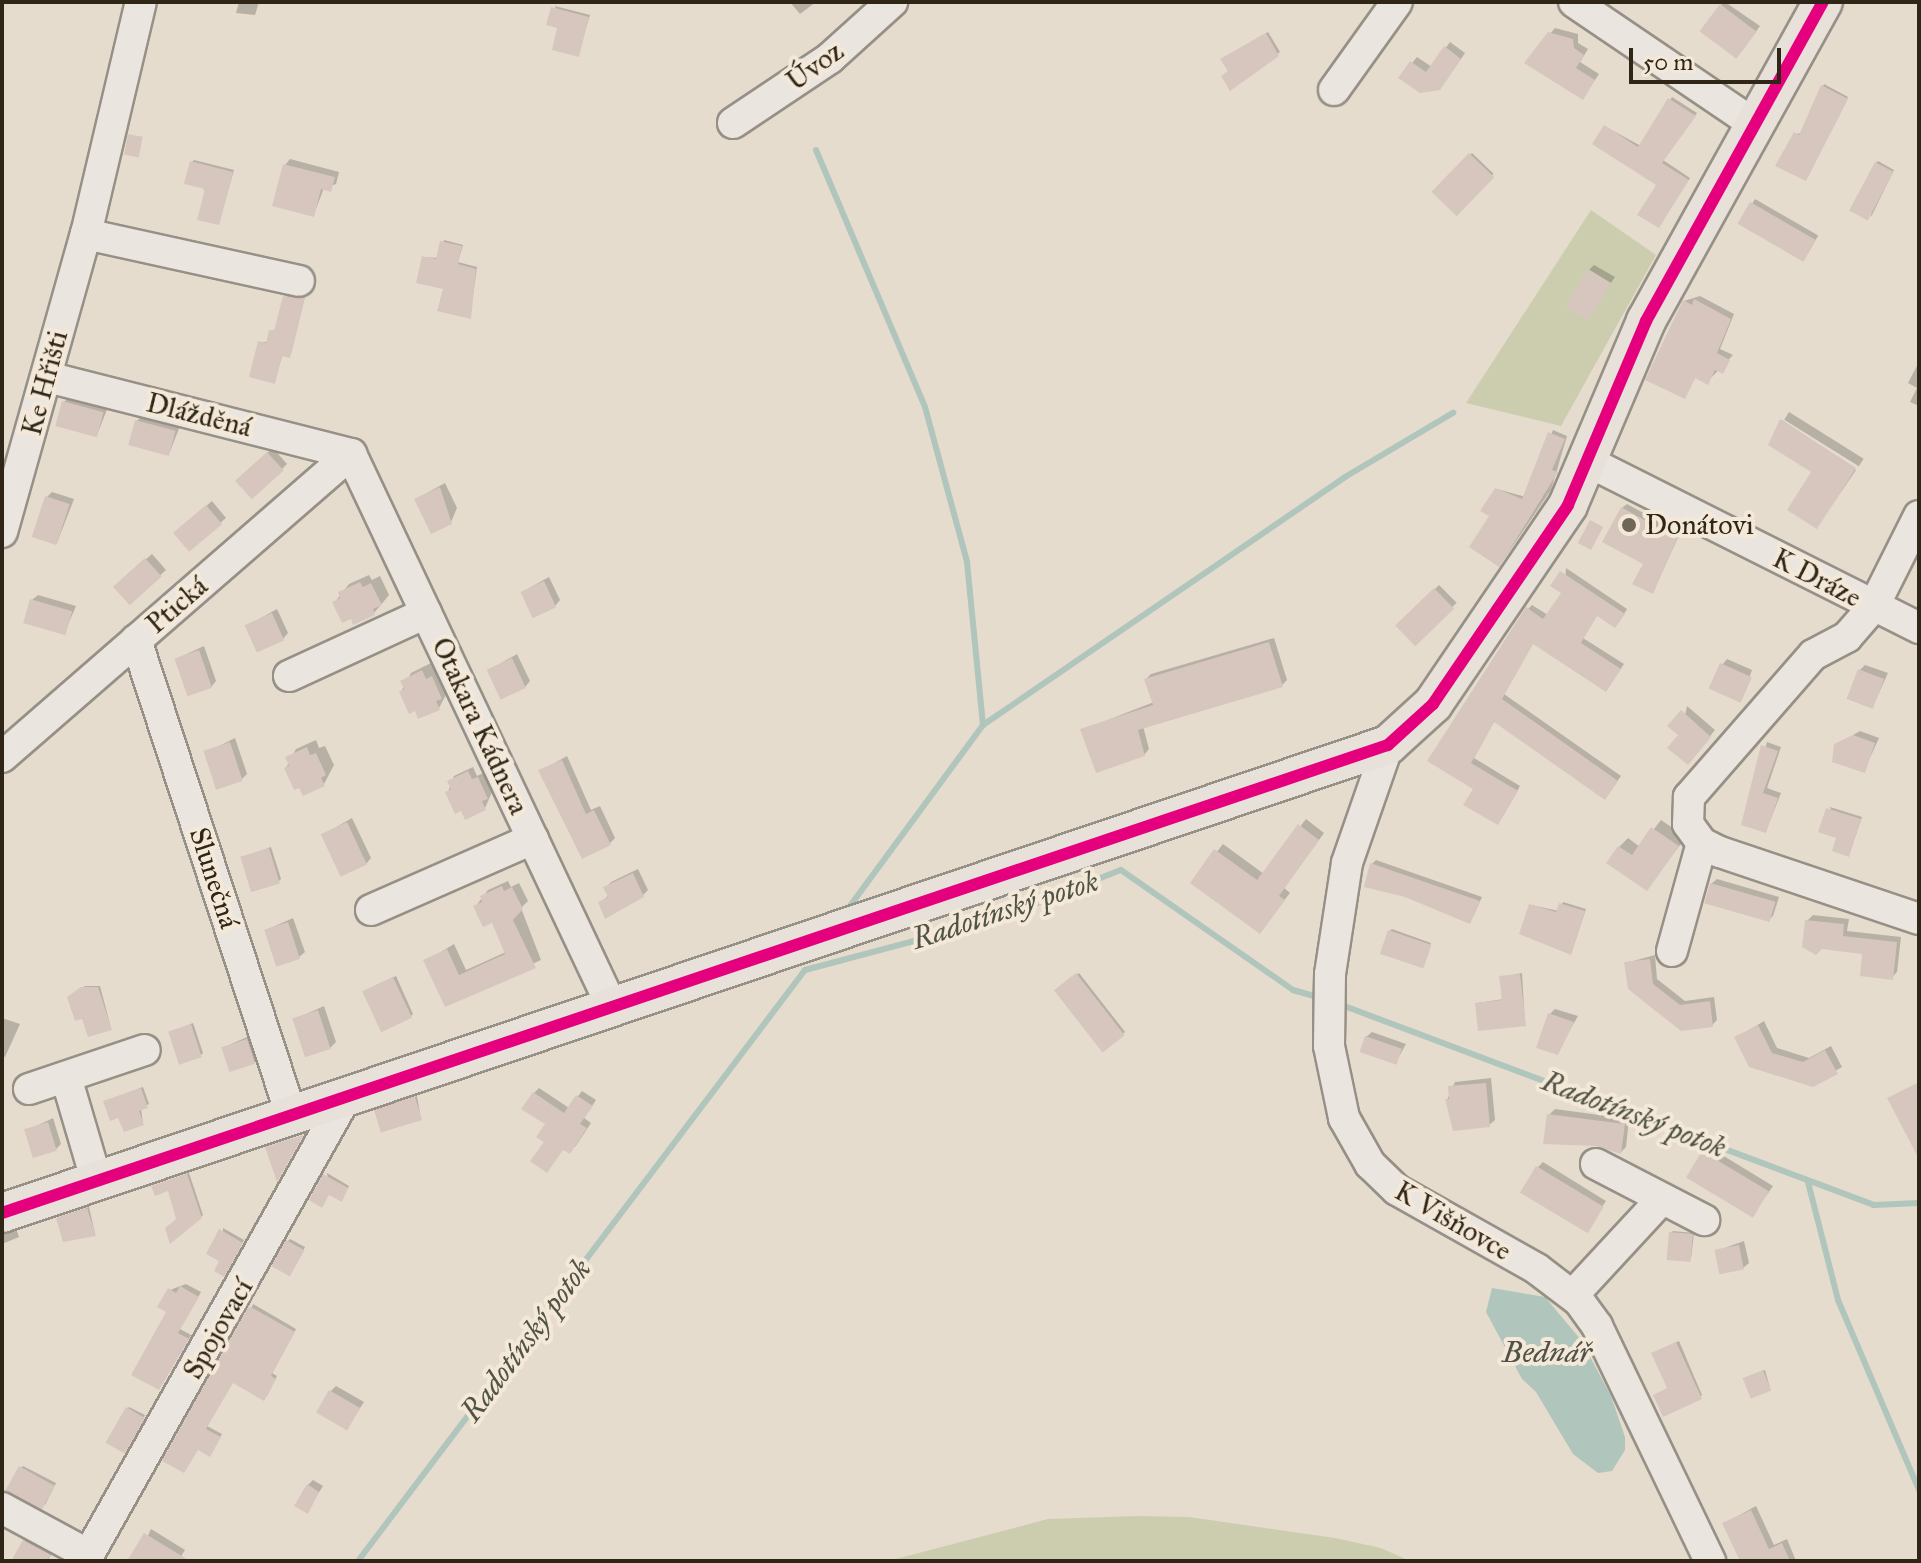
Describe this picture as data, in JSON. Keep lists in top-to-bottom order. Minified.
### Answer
{"streets":{"street":["Úvoz","Ke Hřišti","Dlážděná","K Dráze","Ptická","Otakara Kádnera","Slunečná","K Višňovce","Spojovací"]},"crossings":[["Ke Hřišti","Dlážděná"],["Dlážděná","Ptická"],["Dlážděná","Otakara Kádnera"],["Ptická","Otakara Kádnera"],["Ptická","Slunečná"]],"water":["Radotínský potok","Bednář"],"places":["Donátovi"],"scale_bar":"50 m"}
